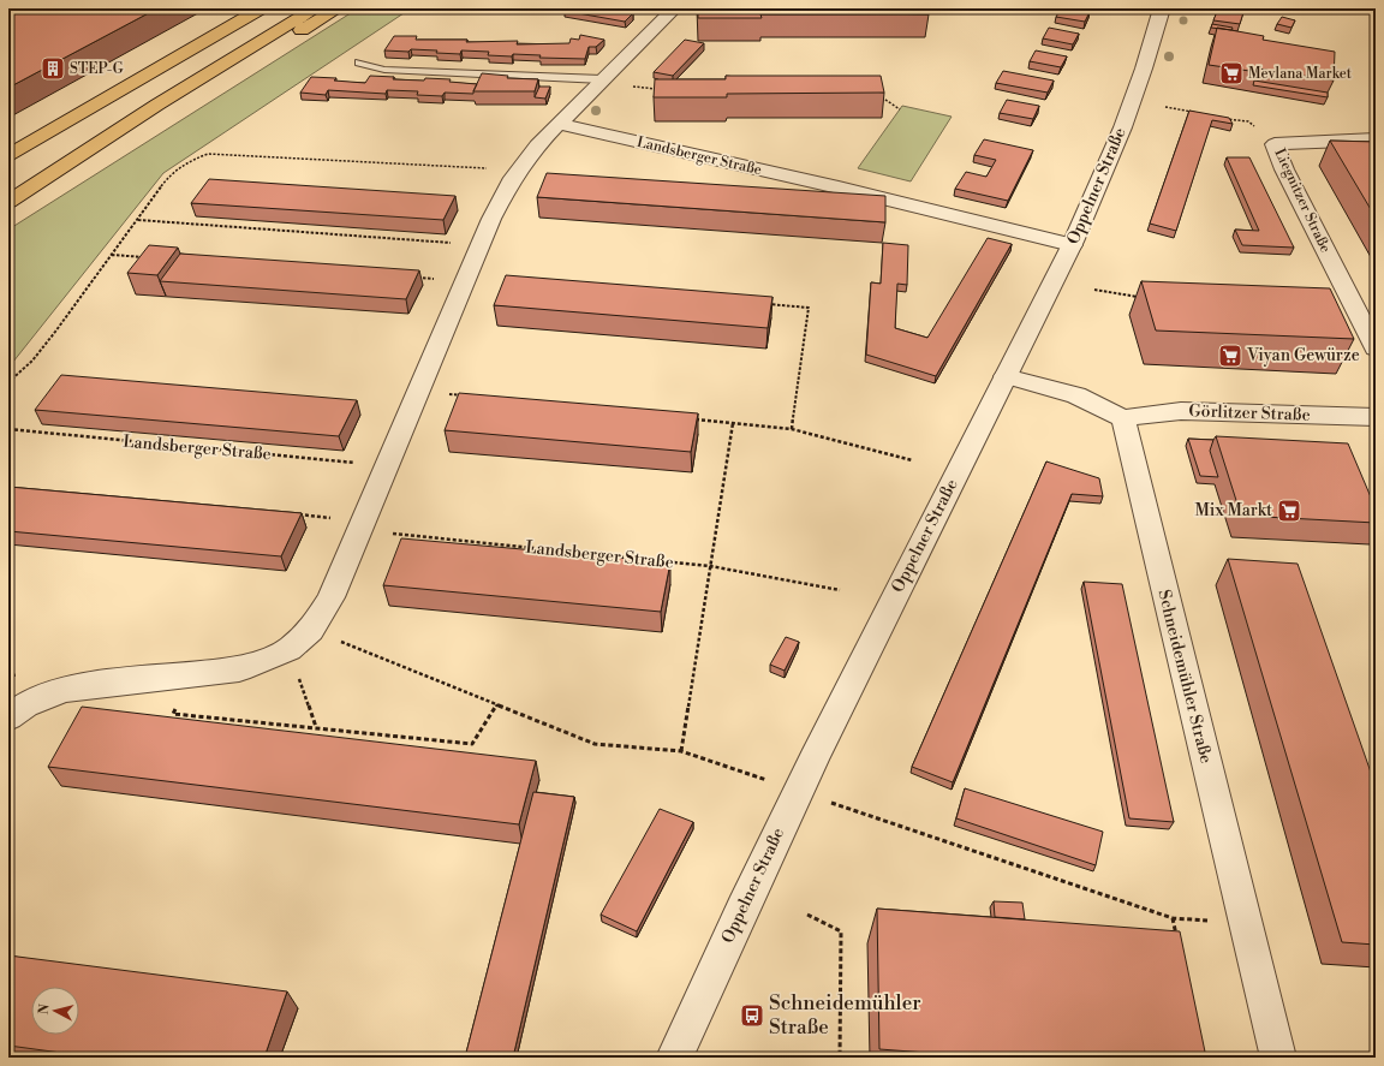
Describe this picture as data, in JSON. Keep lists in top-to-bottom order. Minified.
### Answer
{"streets":{"street":["Landsberger Straße","Oppelner Straße","Liegnitzer Straße","Görlitzer Straße","Schneidemühler Straße"]},"crossings":[["Landsberger Straße","Oppelner Straße"],["Görlitzer Straße","Schneidemühler Straße"]],"places":{"building":["STEP-G"],"supermarket":["Mevlana Market","Viyan Gewürze","Mix Markt"],"bus stop":["Schneidemühler Straße"]},"north":"left"}
